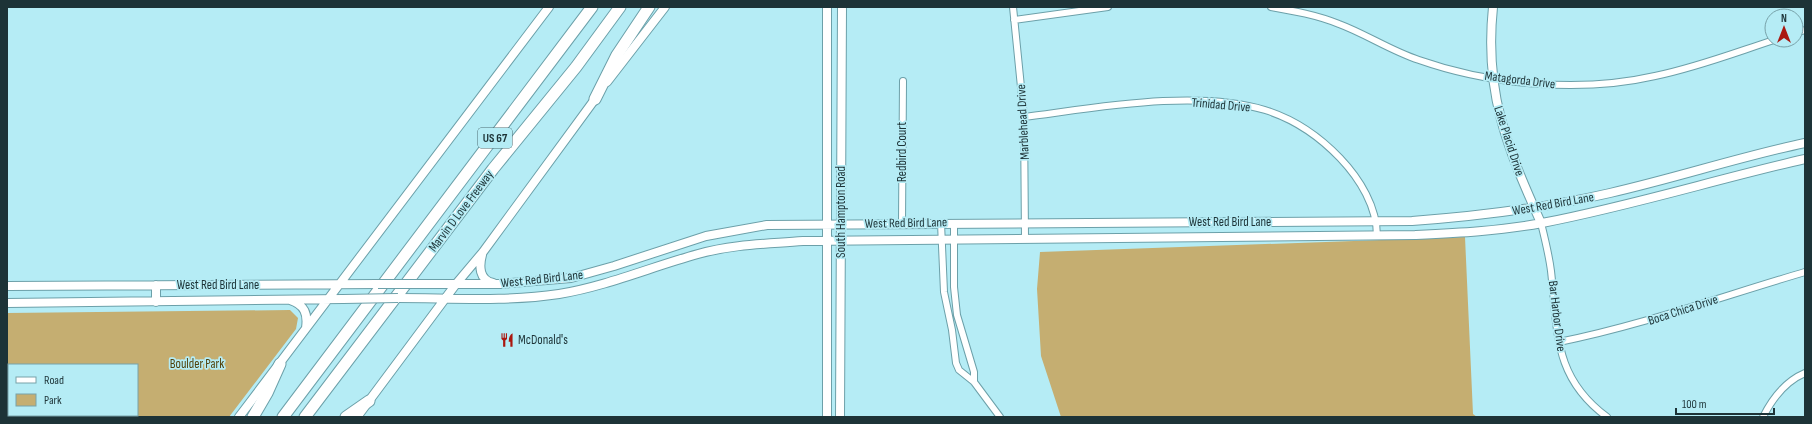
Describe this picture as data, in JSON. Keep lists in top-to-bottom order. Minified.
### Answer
{"streets":{"highway":["US 67","Marvin D Love Freeway"],"main road":["Lake Placid Drive","West Red Bird Lane","South Hampton Road"],"street":["Matagorda Drive","Trinidad Drive","Marblehead Drive","Redbird Court","Boca Chica Drive","Bar Harbor Drive"]},"crossings":[["Matagorda Drive","Lake Placid Drive"],["Trinidad Drive","Marblehead Drive"],["Trinidad Drive","West Red Bird Lane"],["Marblehead Drive","West Red Bird Lane"],["Lake Placid Drive","West Red Bird Lane"],["Lake Placid Drive","Bar Harbor Drive"],["Redbird Court","West Red Bird Lane"],["West Red Bird Lane","South Hampton Road"],["West Red Bird Lane","Bar Harbor Drive"],["Boca Chica Drive","Bar Harbor Drive"]],"parks":["Boulder Park"],"places":{"restaurant":["McDonald's"]},"legend":["Road","Park"],"scale_bar":"100 m","north":"top"}
